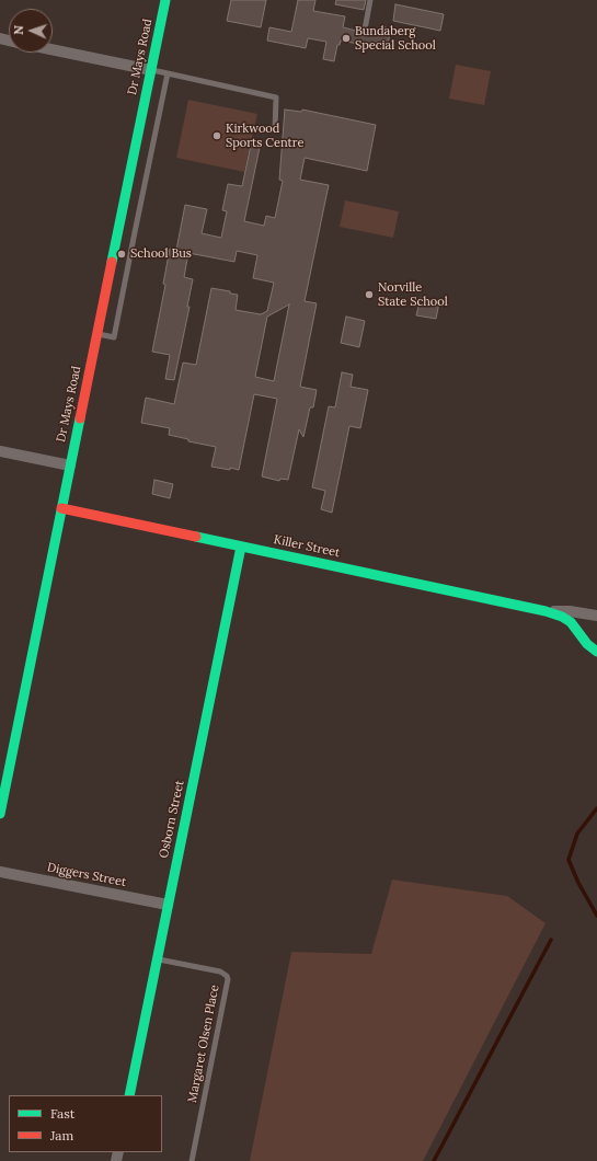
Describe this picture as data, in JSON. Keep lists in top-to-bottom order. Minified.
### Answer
{"streets":{"street":["Dr Mays Road","Killer Street","Osborn Street","Diggers Street"],"lane":["Margaret Olsen Place"]},"crossings":[["Dr Mays Road","Killer Street"],["Killer Street","Osborn Street"],["Osborn Street","Diggers Street"],["Osborn Street","Margaret Olsen Place"]],"places":["Bundaberg Special School","Kirkwood Sports Centre","School Bus","Norville State School"],"legend":["Fast","Jam"],"north":"left"}
